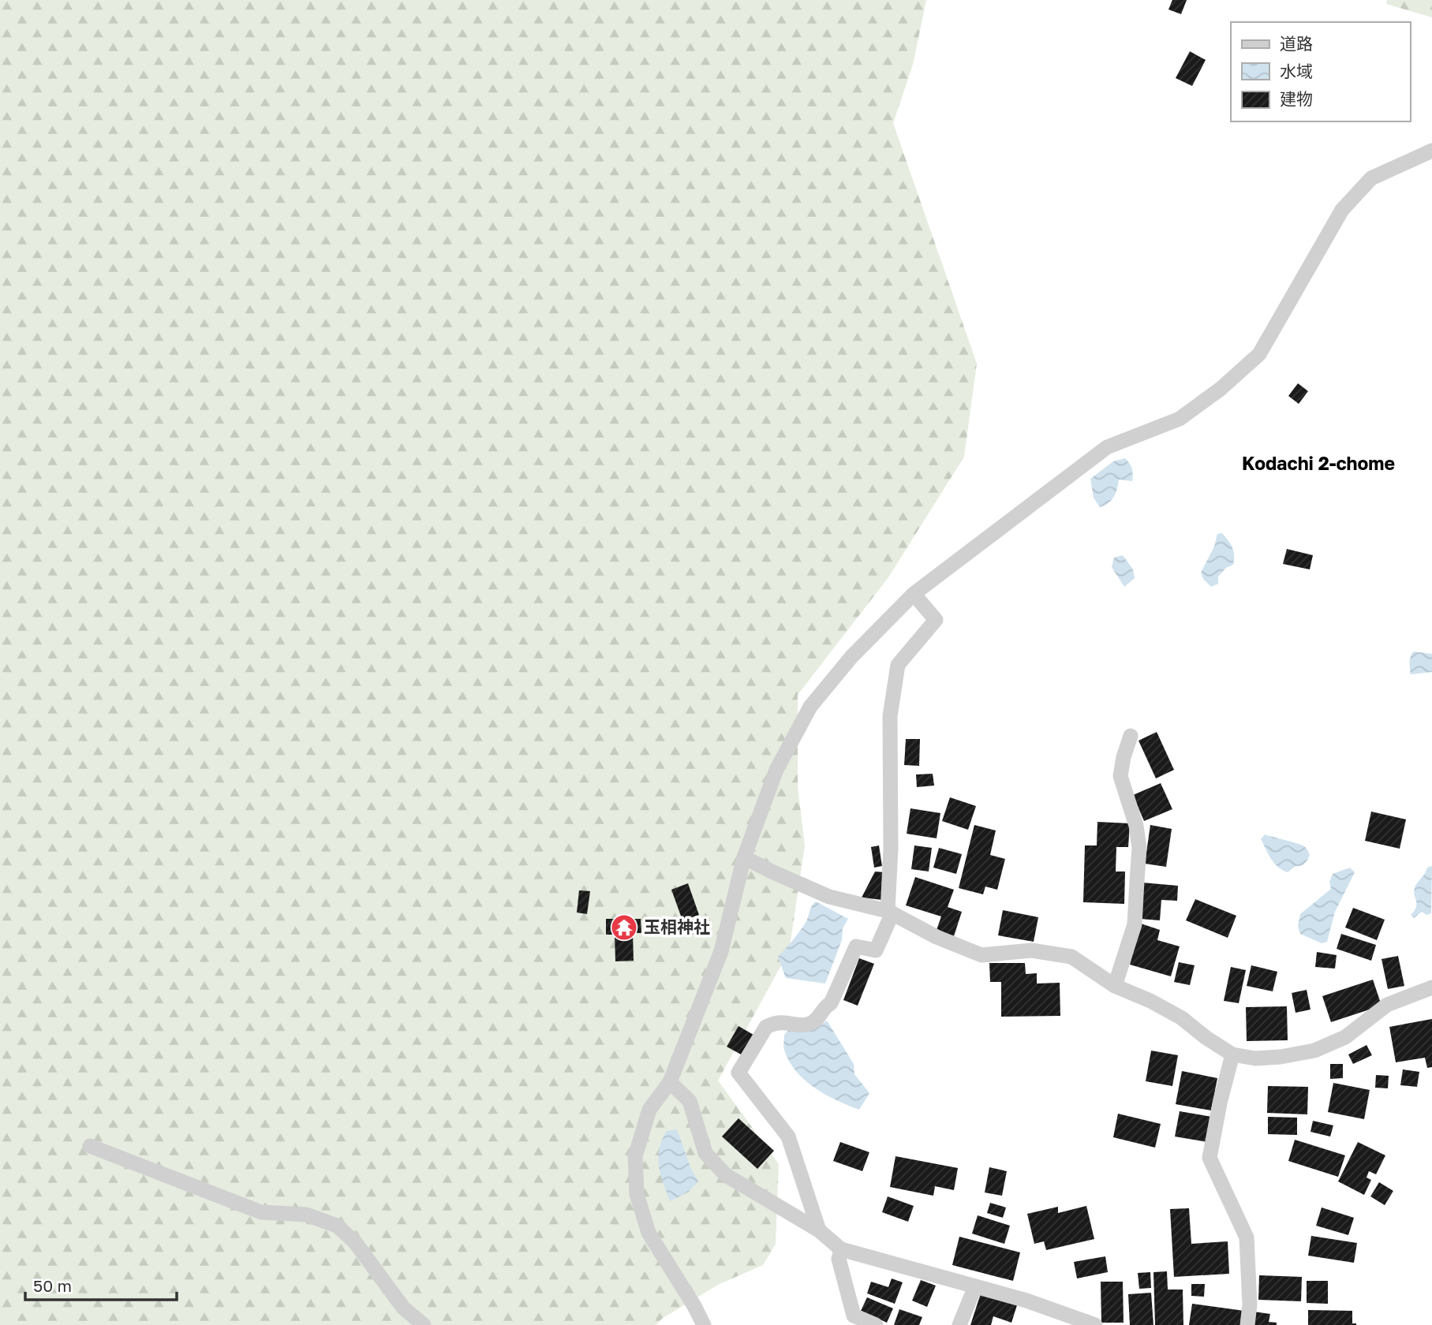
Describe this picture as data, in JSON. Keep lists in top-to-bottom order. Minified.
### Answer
{"districts":["Kodachi 2-chome"],"places":{"temple":["玉相神社"]},"legend":["道路","水域","建物"],"scale_bar":"50 m"}
